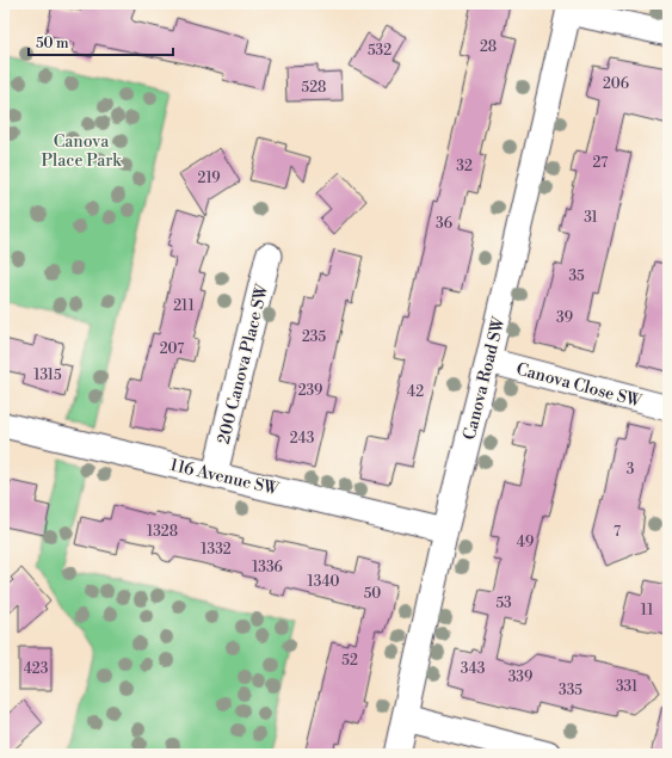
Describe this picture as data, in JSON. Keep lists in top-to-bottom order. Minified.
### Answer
{"streets":{"street":["200 Canova Place SW","Canova Road SW","Canova Close SW","116 Avenue SW"]},"crossings":[["200 Canova Place SW","116 Avenue SW"],["Canova Road SW","Canova Close SW"],["Canova Road SW","116 Avenue SW"]],"parks":["Canova Place Park"],"house_numbers":["28","532","206","528","27","32","219","31","36","35","211","39","235","207","1315","239","42","243","3","1328","7","49","1332","1336","1340","50","53","11","52","423","343","339","331","335"],"scale_bar":"50 m"}
